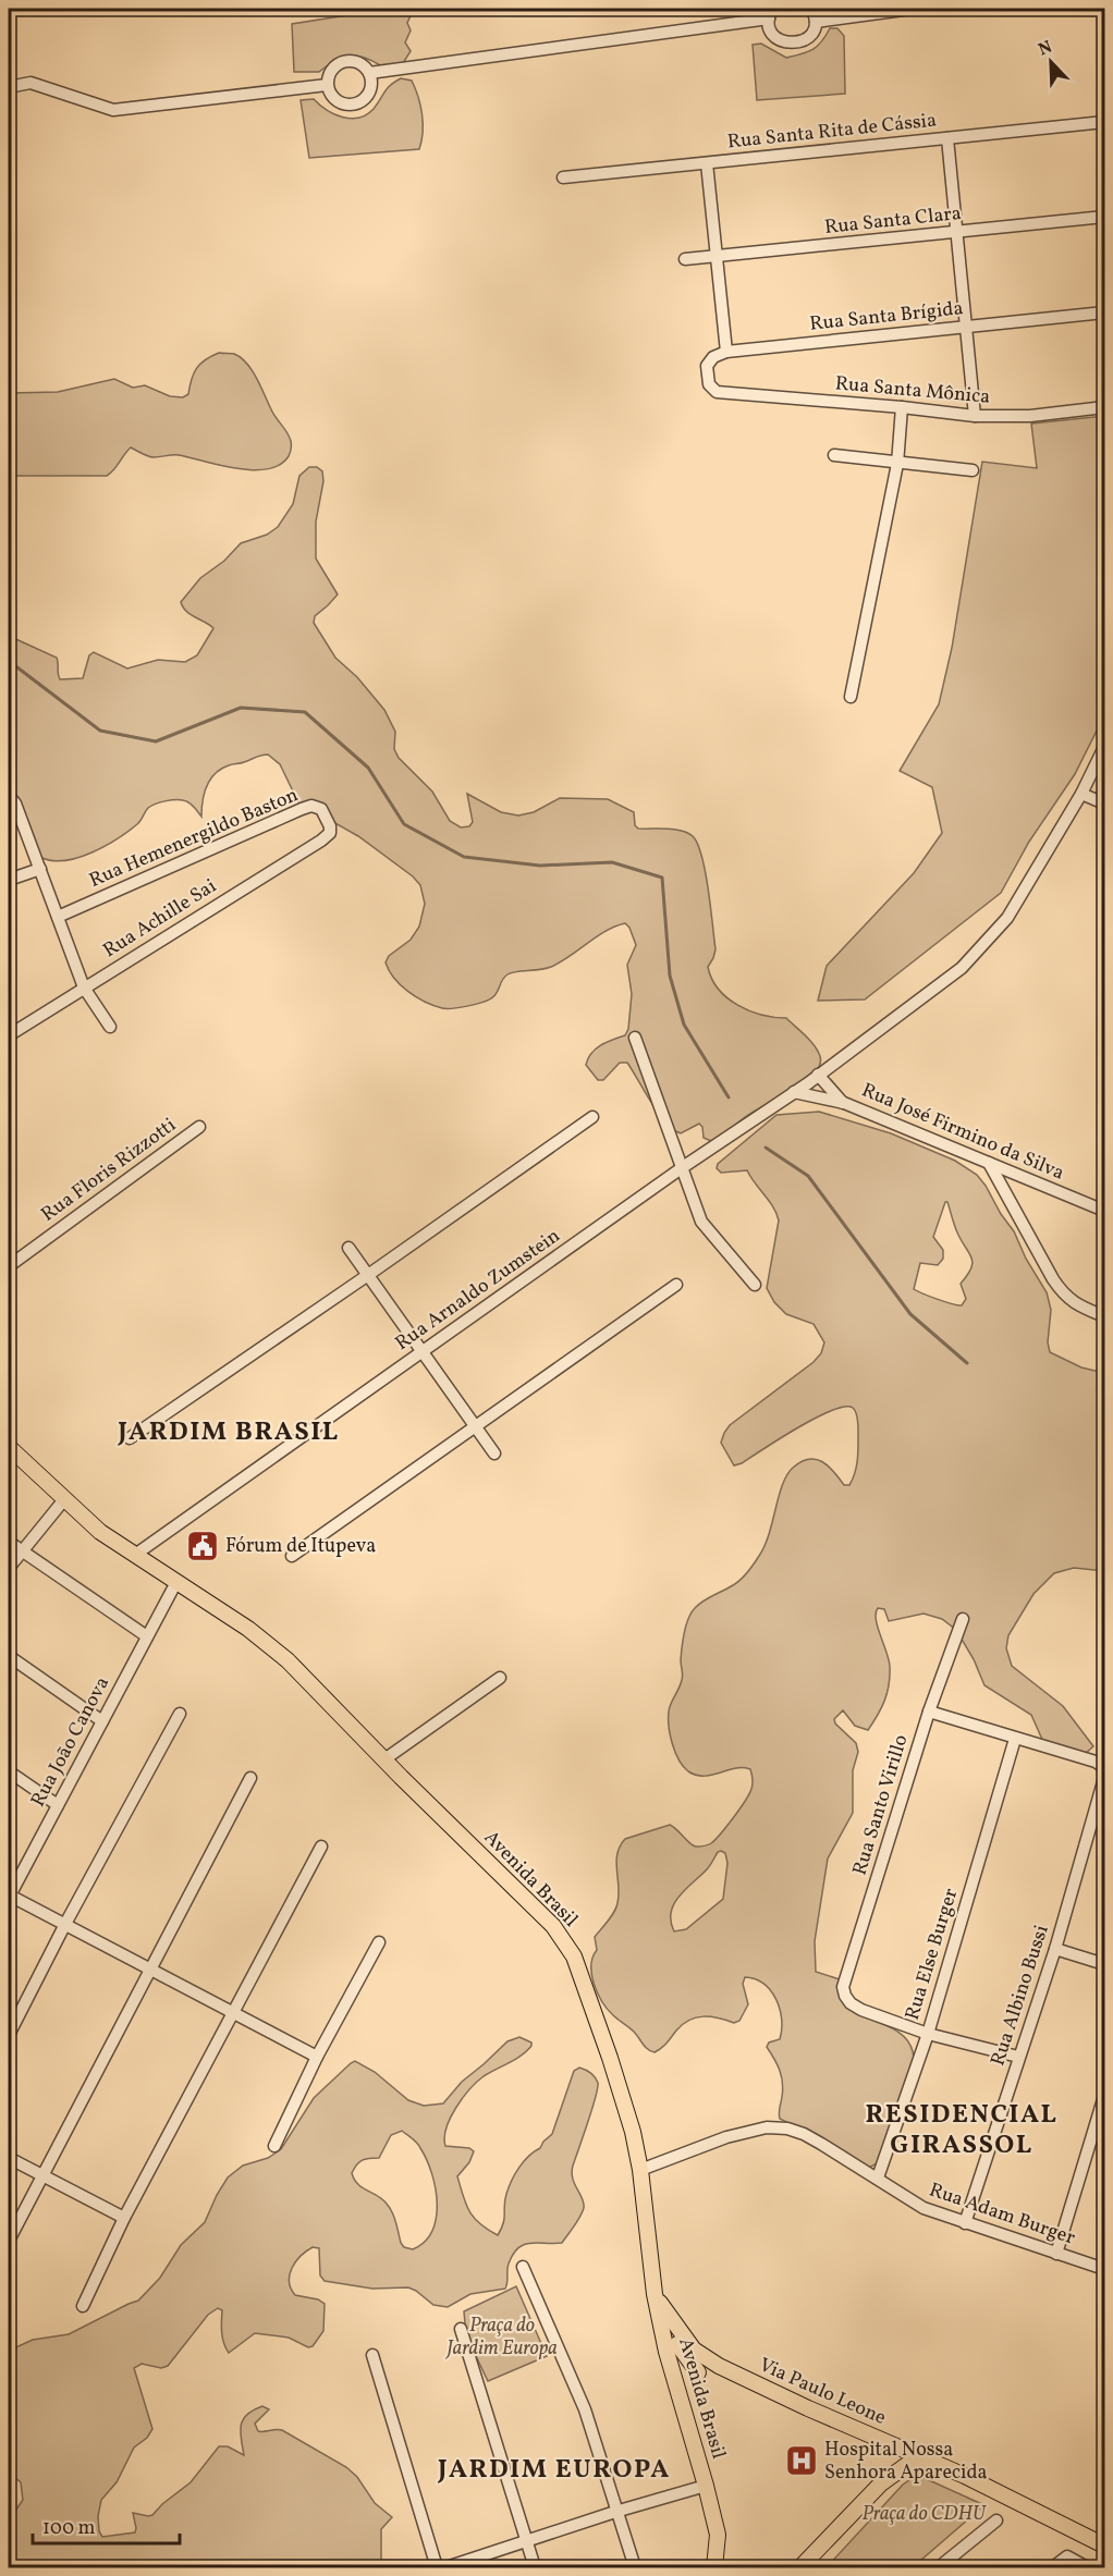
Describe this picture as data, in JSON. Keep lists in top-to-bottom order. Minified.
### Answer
{"streets":{"main road":["Avenida Brasil","Via Paulo Leone"],"street":["Rua Santa Rita de Cássia","Rua Santa Clara","Rua Santa Brígida","Rua Santa Mônica","Rua Hemenergildo Baston","Rua Achille Sai","Rua José Firmino da Silva","Rua Floris Rizzotti","Rua Arnaldo Zumstein","Rua João Canova","Rua Santo Virillo","Rua Else Burger","Rua Albino Bussi","Rua Adam Burger"]},"crossings":[["Rua Santa Brígida","Rua Santa Mônica"],["Rua Hemenergildo Baston","Rua Achille Sai"],["Rua José Firmino da Silva","Rua Arnaldo Zumstein"],["Rua Arnaldo Zumstein","Avenida Brasil"],["Rua João Canova","Avenida Brasil"],["Rua Santo Virillo","Rua Else Burger"],["Avenida Brasil","Rua Adam Burger"],["Avenida Brasil","Via Paulo Leone"],["Rua Else Burger","Rua Adam Burger"],["Rua Albino Bussi","Rua Adam Burger"]],"districts":["JARDIM BRASIL","RESIDENCIAL GIRASSOL","JARDIM EUROPA"],"parks":["Praça do Jardim Europa","Praça do CDHU"],"places":{"public building":["Fórum de Itupeva"],"hospital":["Hospital Nossa Senhora Aparecida"]},"scale_bar":"100 m","north":"top left"}
